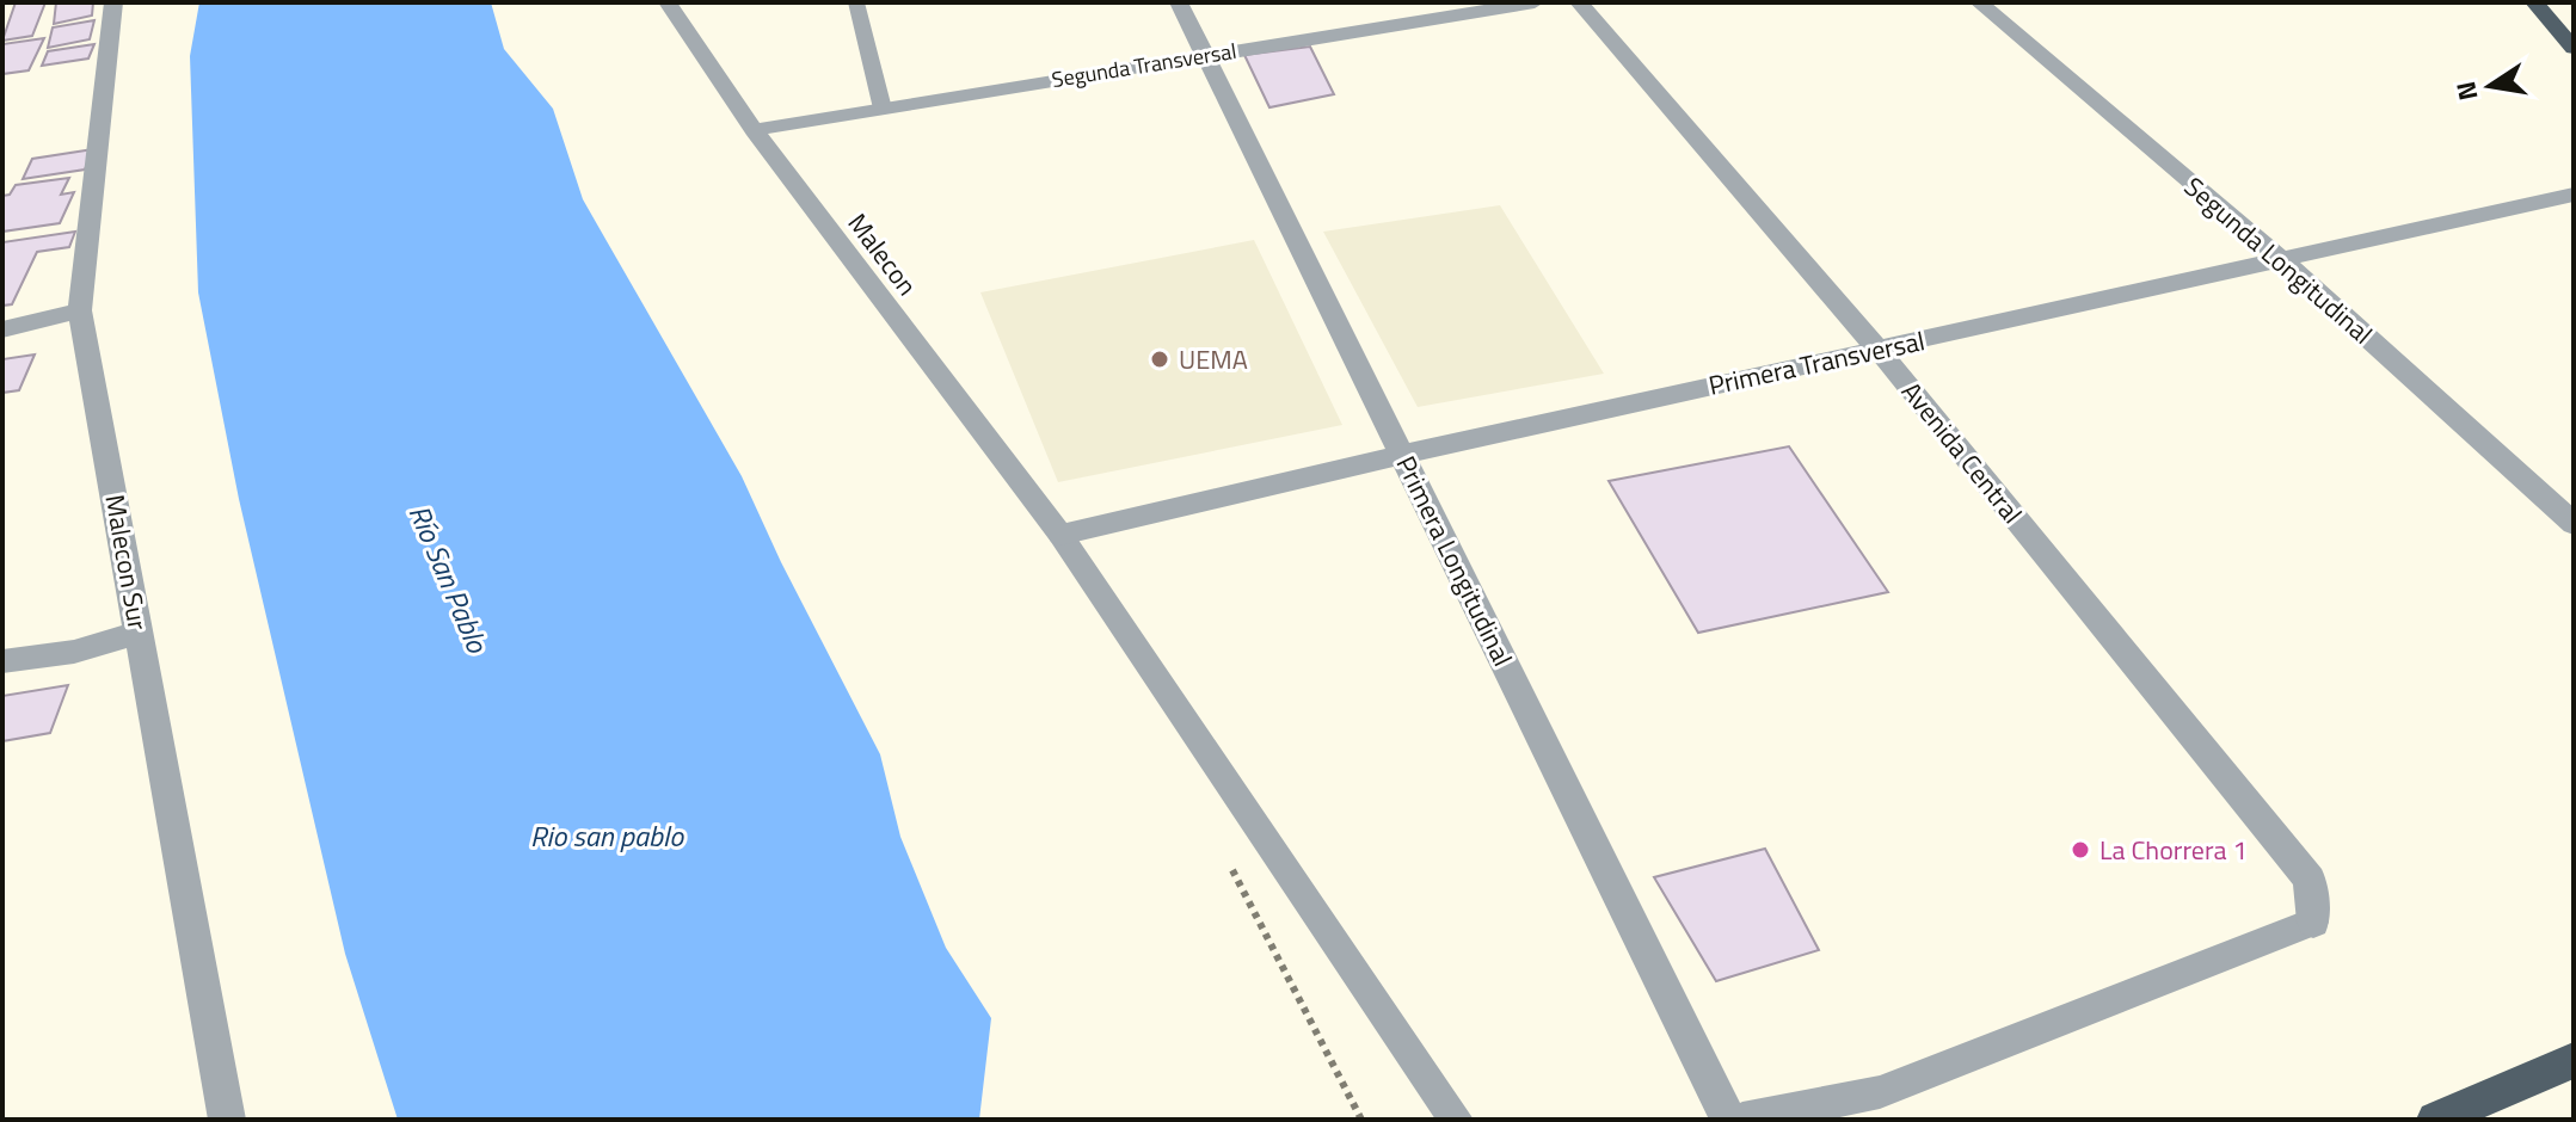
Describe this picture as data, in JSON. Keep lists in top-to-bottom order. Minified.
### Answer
{"streets":{"street":["Segunda Transversal","Malecon","Segunda Longitudinal","Primera Transversal","Avenida Central","Primera Longitudinal","Malecon Sur"]},"crossings":[["Segunda Transversal","Malecon"],["Segunda Transversal","Primera Longitudinal"],["Malecon","Primera Transversal"],["Segunda Longitudinal","Primera Transversal"],["Primera Transversal","Avenida Central"],["Primera Transversal","Primera Longitudinal"]],"water":["Río San Pablo","Rio san pablo"],"places":["UEMA","La Chorrera 1"],"north":"left"}
